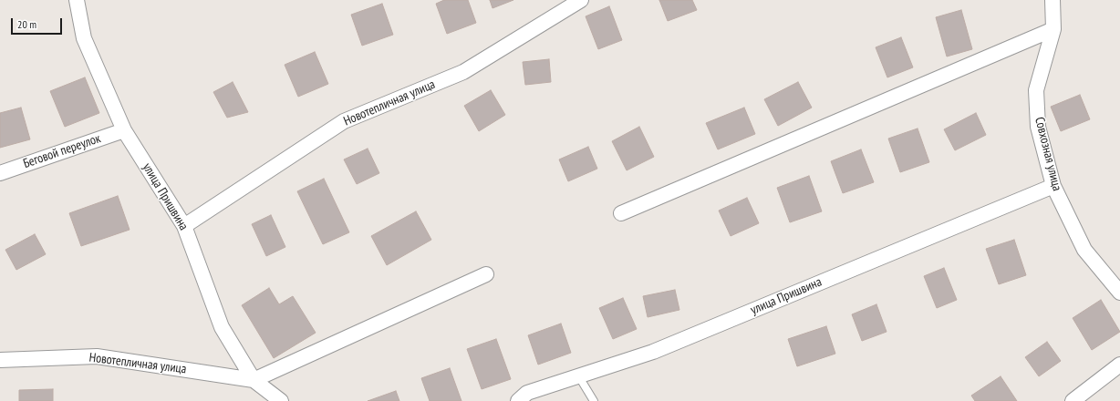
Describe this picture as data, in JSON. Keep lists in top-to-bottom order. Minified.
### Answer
{"streets":{"street":["Новотепличная улица","Беговой переулок","Совхозная улица","улица Пришвина"]},"crossings":[["Новотепличная улица","улица Пришвина"],["Беговой переулок","улица Пришвина"],["Совхозная улица","улица Пришвина"]],"scale_bar":"20 m"}
